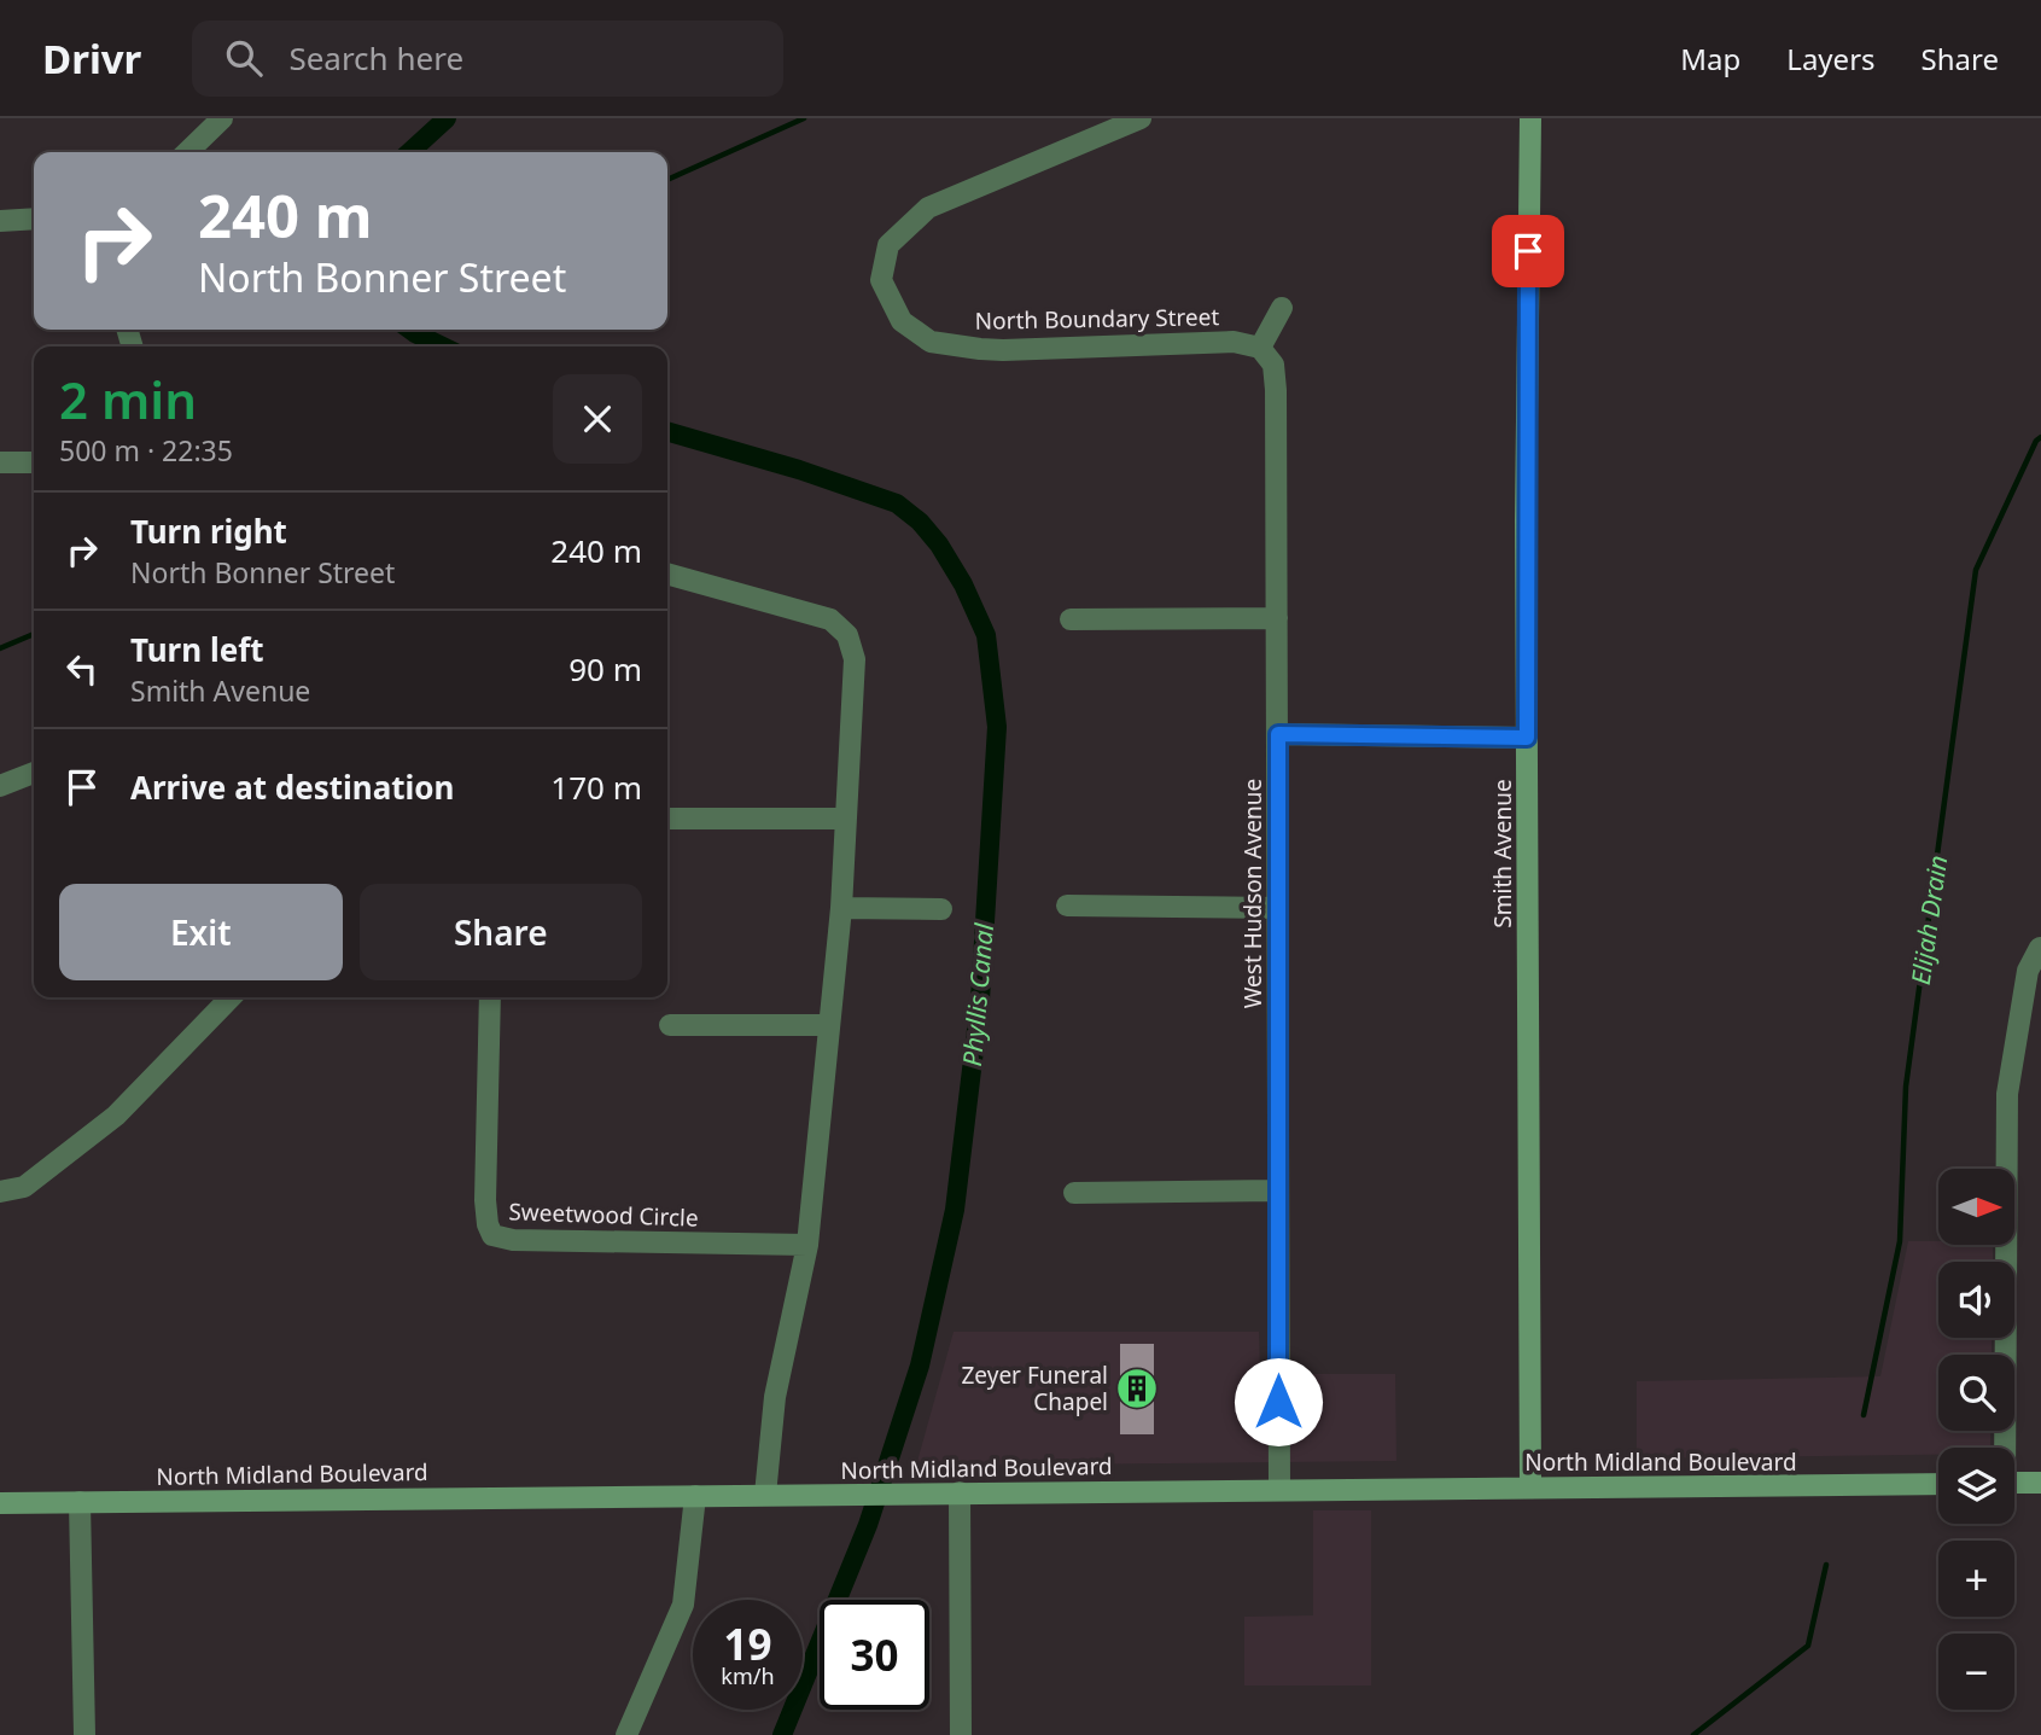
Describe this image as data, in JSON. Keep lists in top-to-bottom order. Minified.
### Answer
{"streets":{"main road":["Smith Avenue","North Midland Boulevard"],"street":["North Boundary Street","West Hudson Avenue","Sweetwood Circle"]},"crossings":[["North Boundary Street","West Hudson Avenue"],["Smith Avenue","North Midland Boulevard"],["West Hudson Avenue","North Midland Boulevard"]],"water":["Elijah Drain","Phyllis Canal"],"places":{"building":["Zeyer Funeral Chapel"]},"north":"right","page":{"header":"Drivr","search":"Search here","nav":["Map","Layers","Share"],"turn":["240 m","North Bonner Street"],"heading":["2 min","500 m · 22:35"],"list":[{"name":"Turn right","note":"North Bonner Street","value":"240 m"},{"name":"Turn left","note":"Smith Avenue","value":"90 m"},{"name":"Arrive at destination","value":"170 m"}],"buttons":["Exit","Share"],"map_buttons":["+","−"],"speed":"19 km/h","limit":"30"}}
